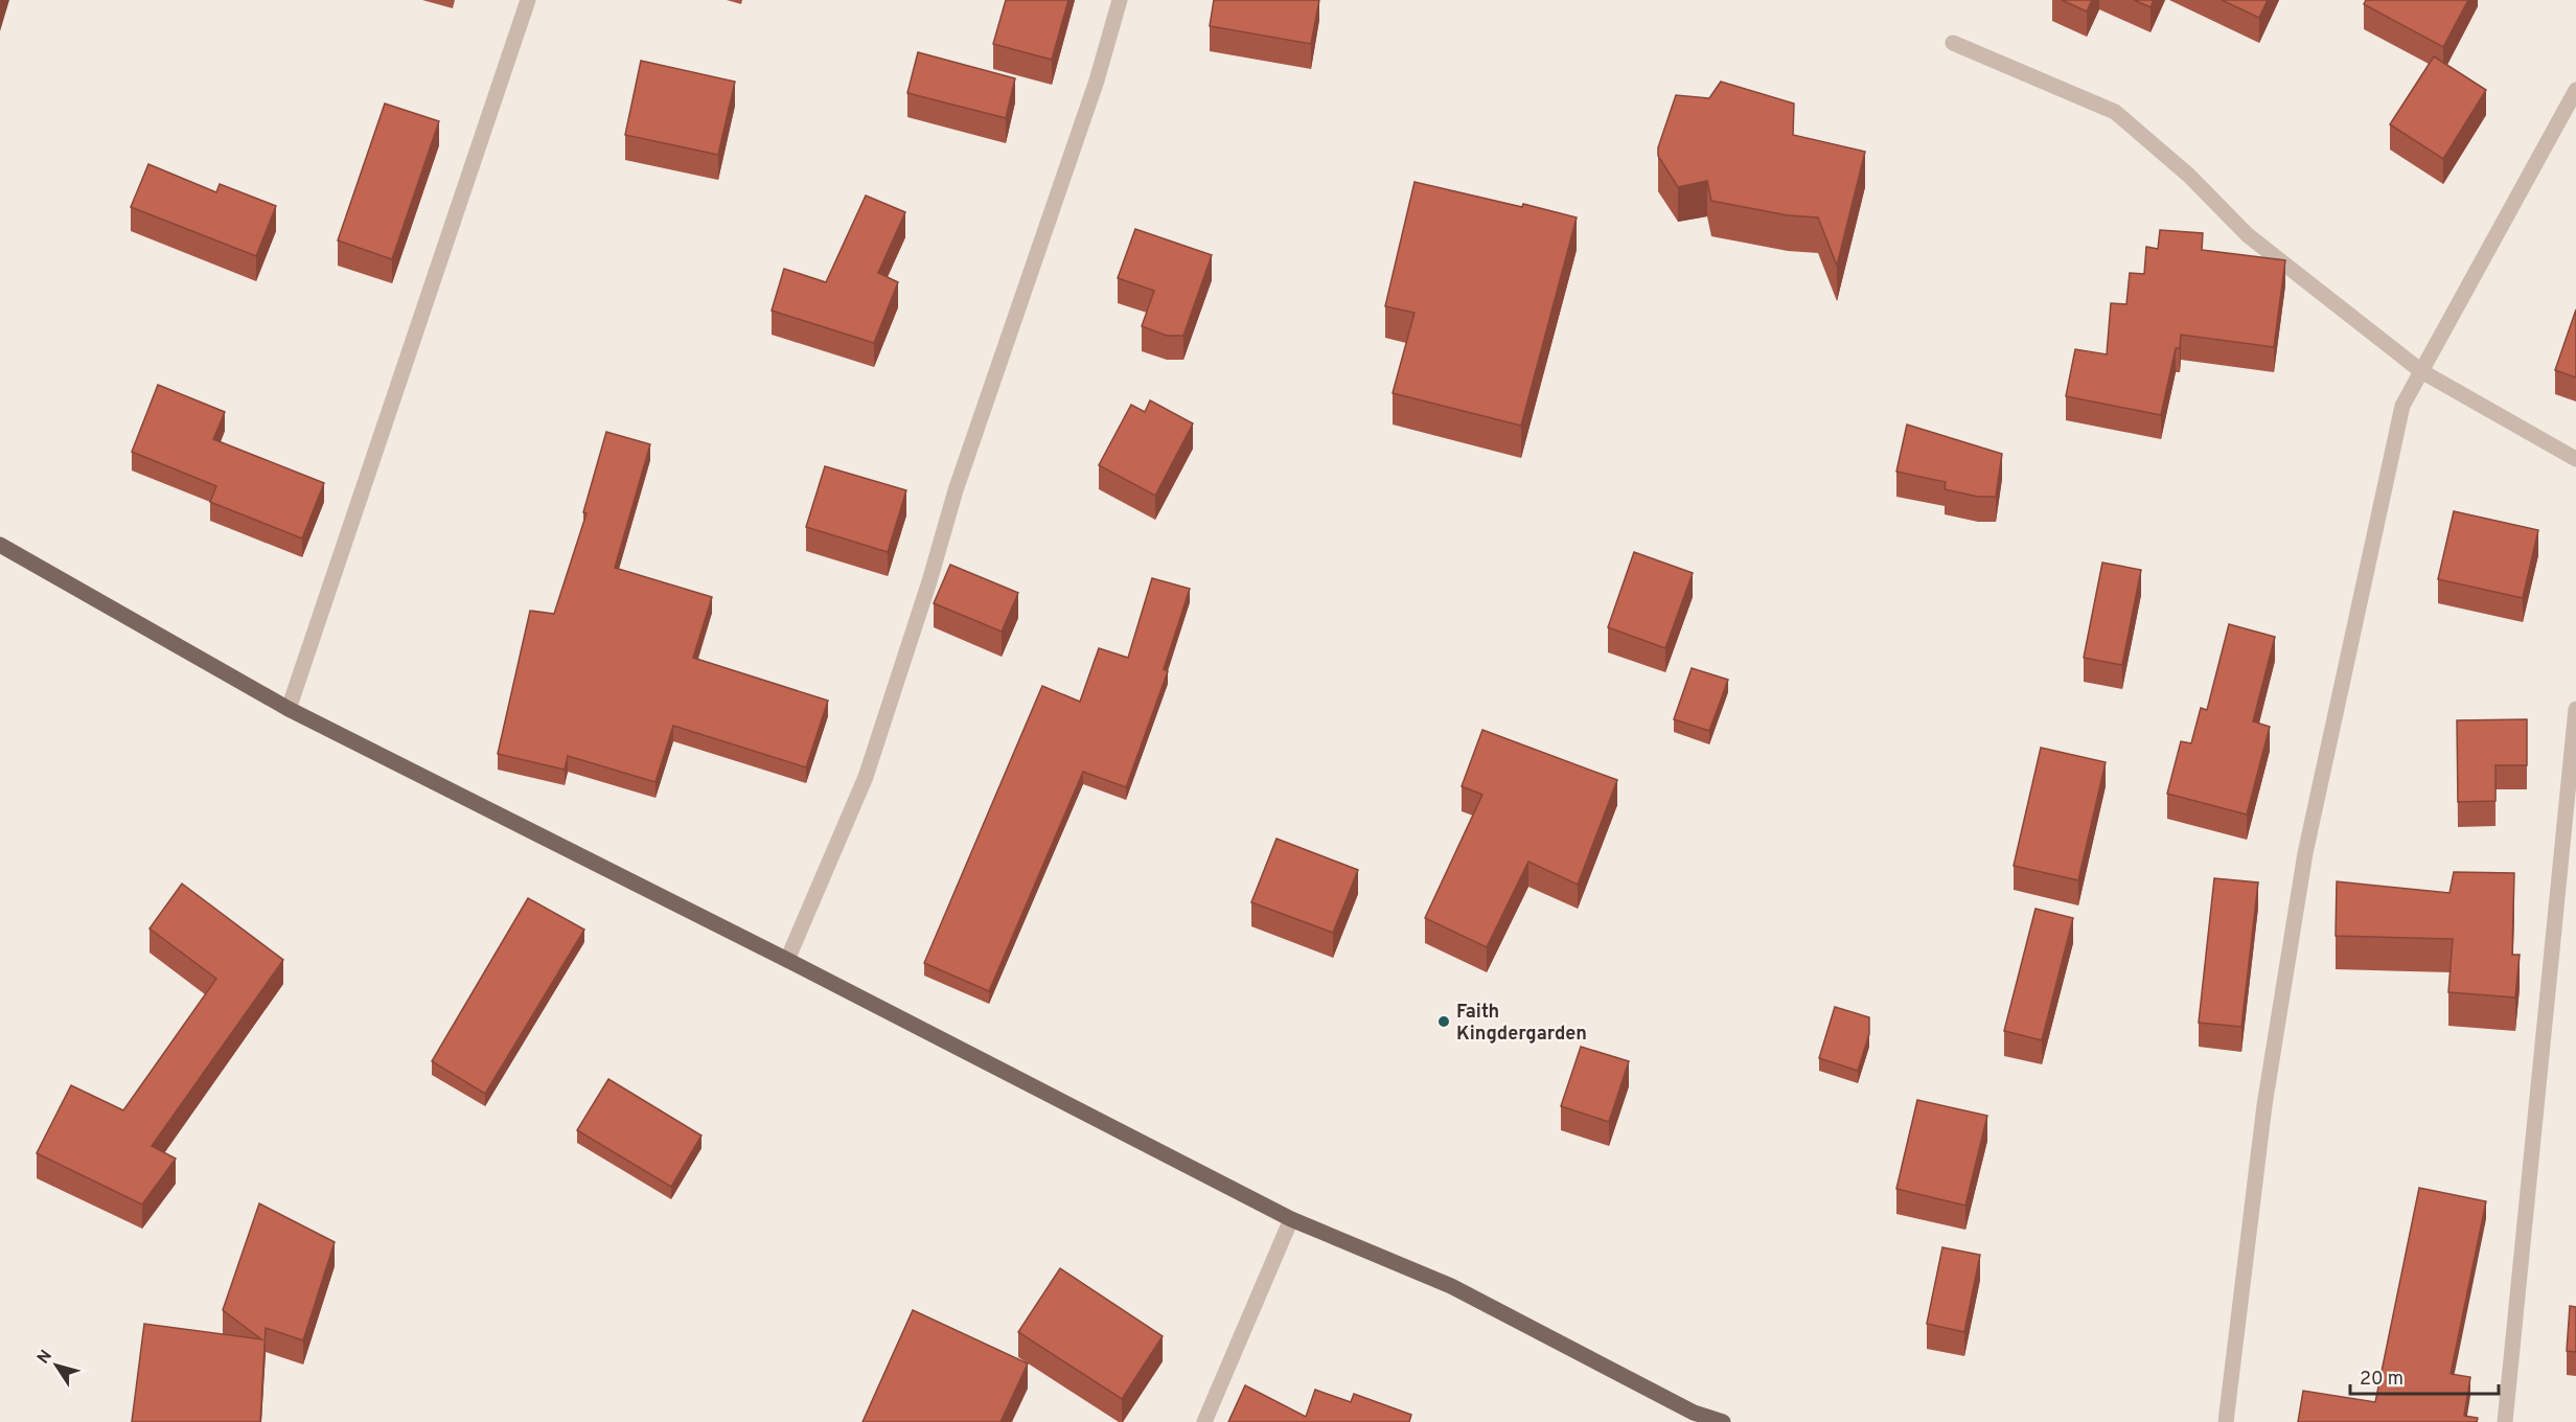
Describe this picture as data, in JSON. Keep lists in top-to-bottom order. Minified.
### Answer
{"places":["Faith Kingdergarden"],"scale_bar":"20 m","north":"top left"}
